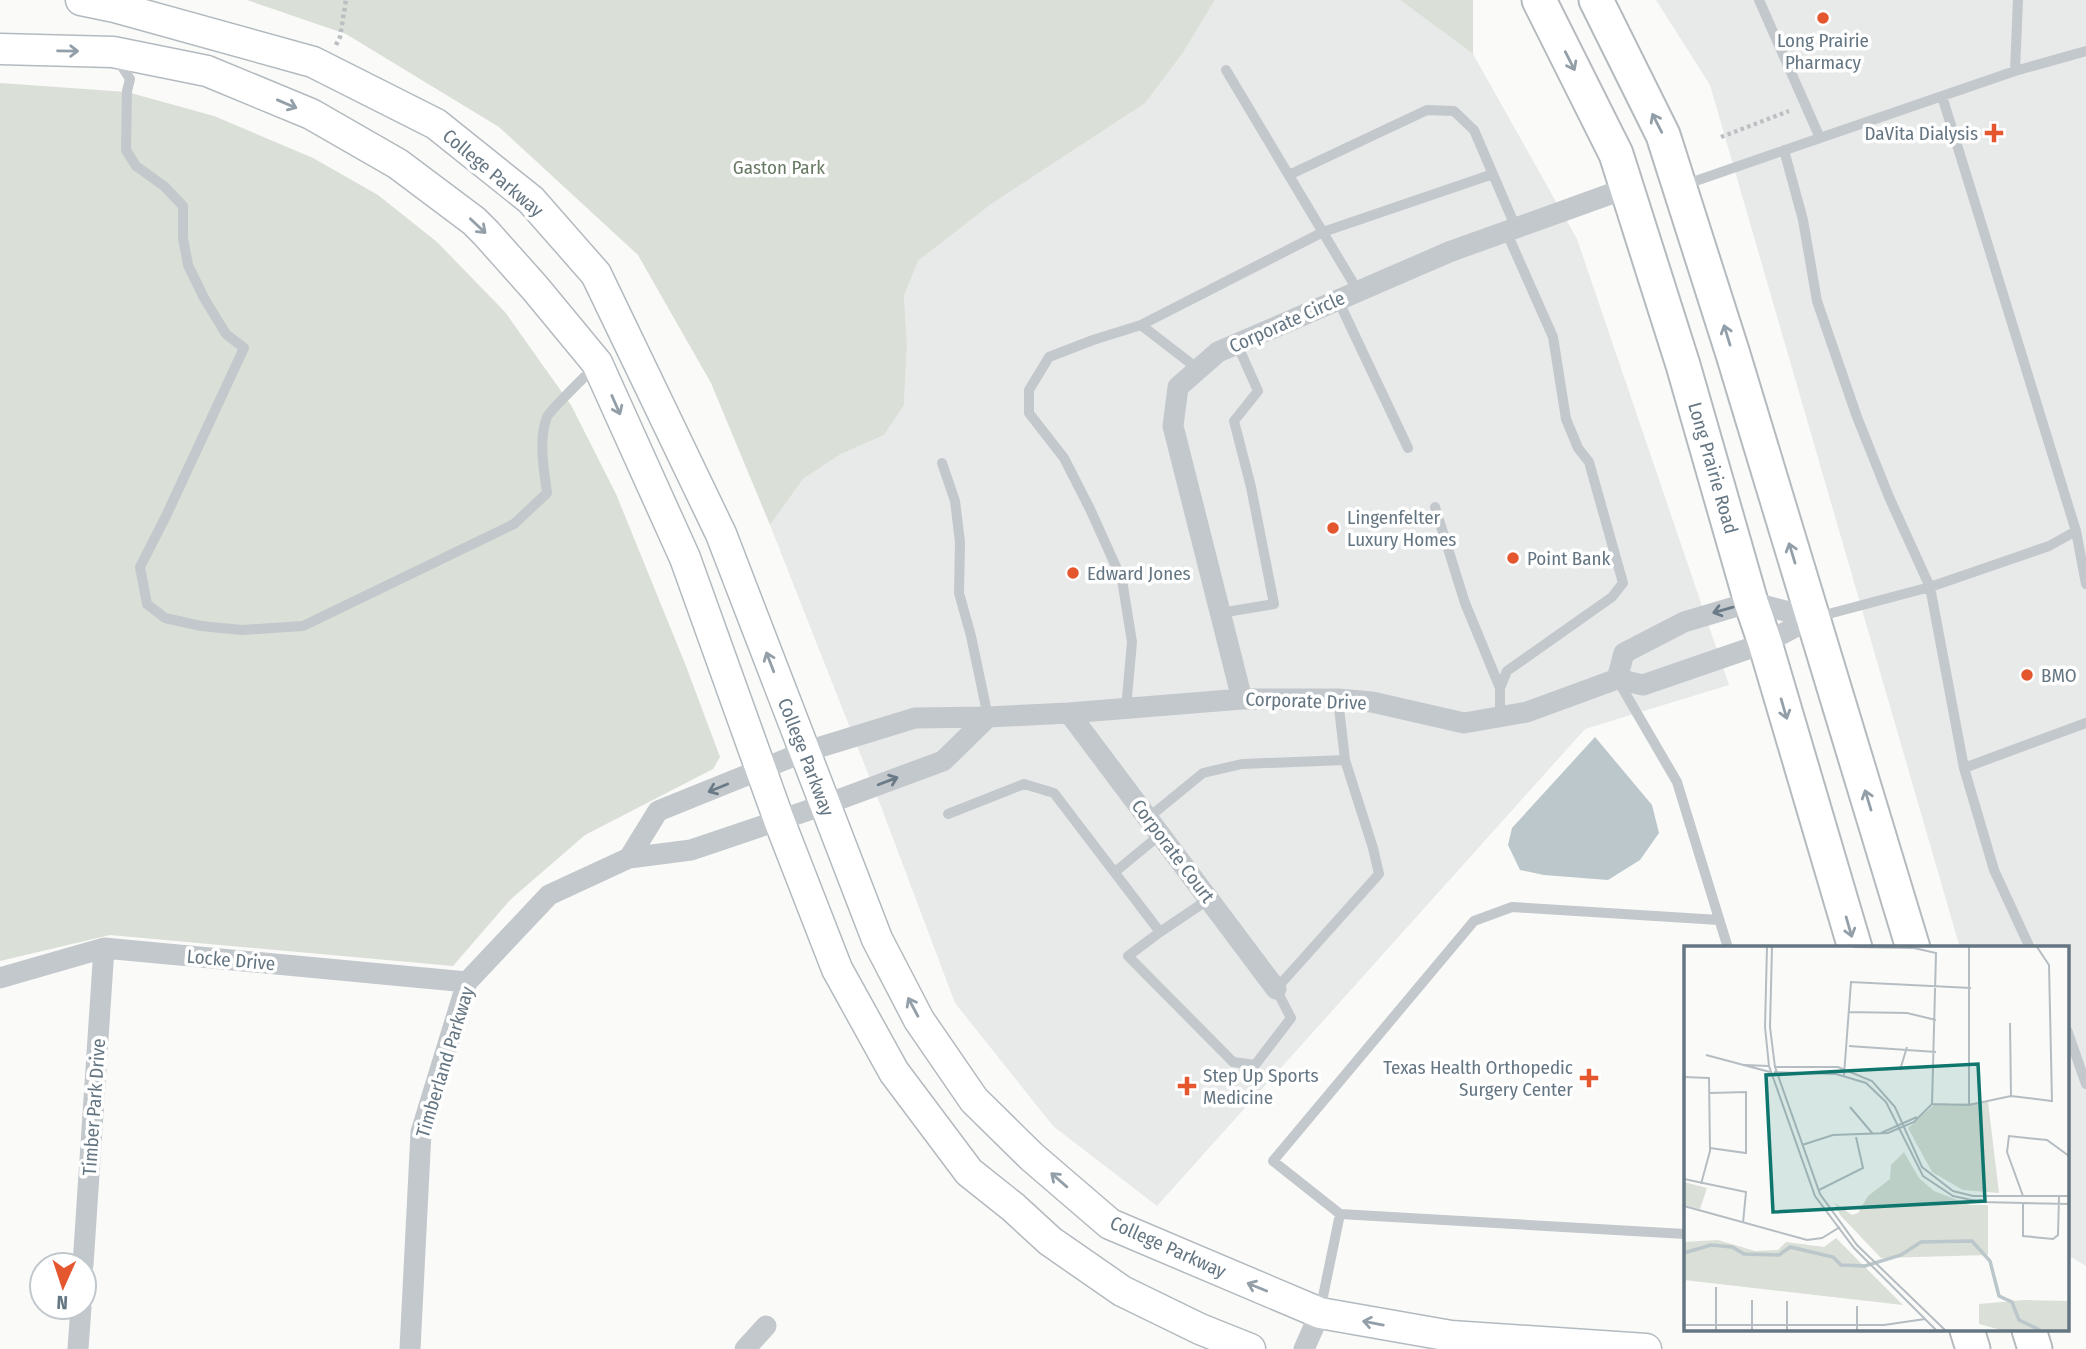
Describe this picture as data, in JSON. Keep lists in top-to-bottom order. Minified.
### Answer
{"streets":{"main road":["College Parkway","Long Prairie Road"],"street":["Corporate Circle","Corporate Drive","Corporate Court","Locke Drive","Timberland Parkway","Timber Park Drive"]},"crossings":[["College Parkway","Corporate Drive"],["College Parkway","Timberland Parkway"],["Corporate Circle","Long Prairie Road"],["Corporate Circle","Corporate Drive"],["Long Prairie Road","Corporate Drive"],["Corporate Drive","Corporate Court"],["Locke Drive","Timberland Parkway"],["Locke Drive","Timber Park Drive"]],"parks":["Gaston Park"],"places":{"other":["Long Prairie Pharmacy","Lingenfelter Luxury Homes","Point Bank","Edward Jones","BMO"],"health":["DaVita Dialysis","Texas Health Orthopedic Surgery Center","Step Up Sports Medicine"]},"north":"bottom"}
